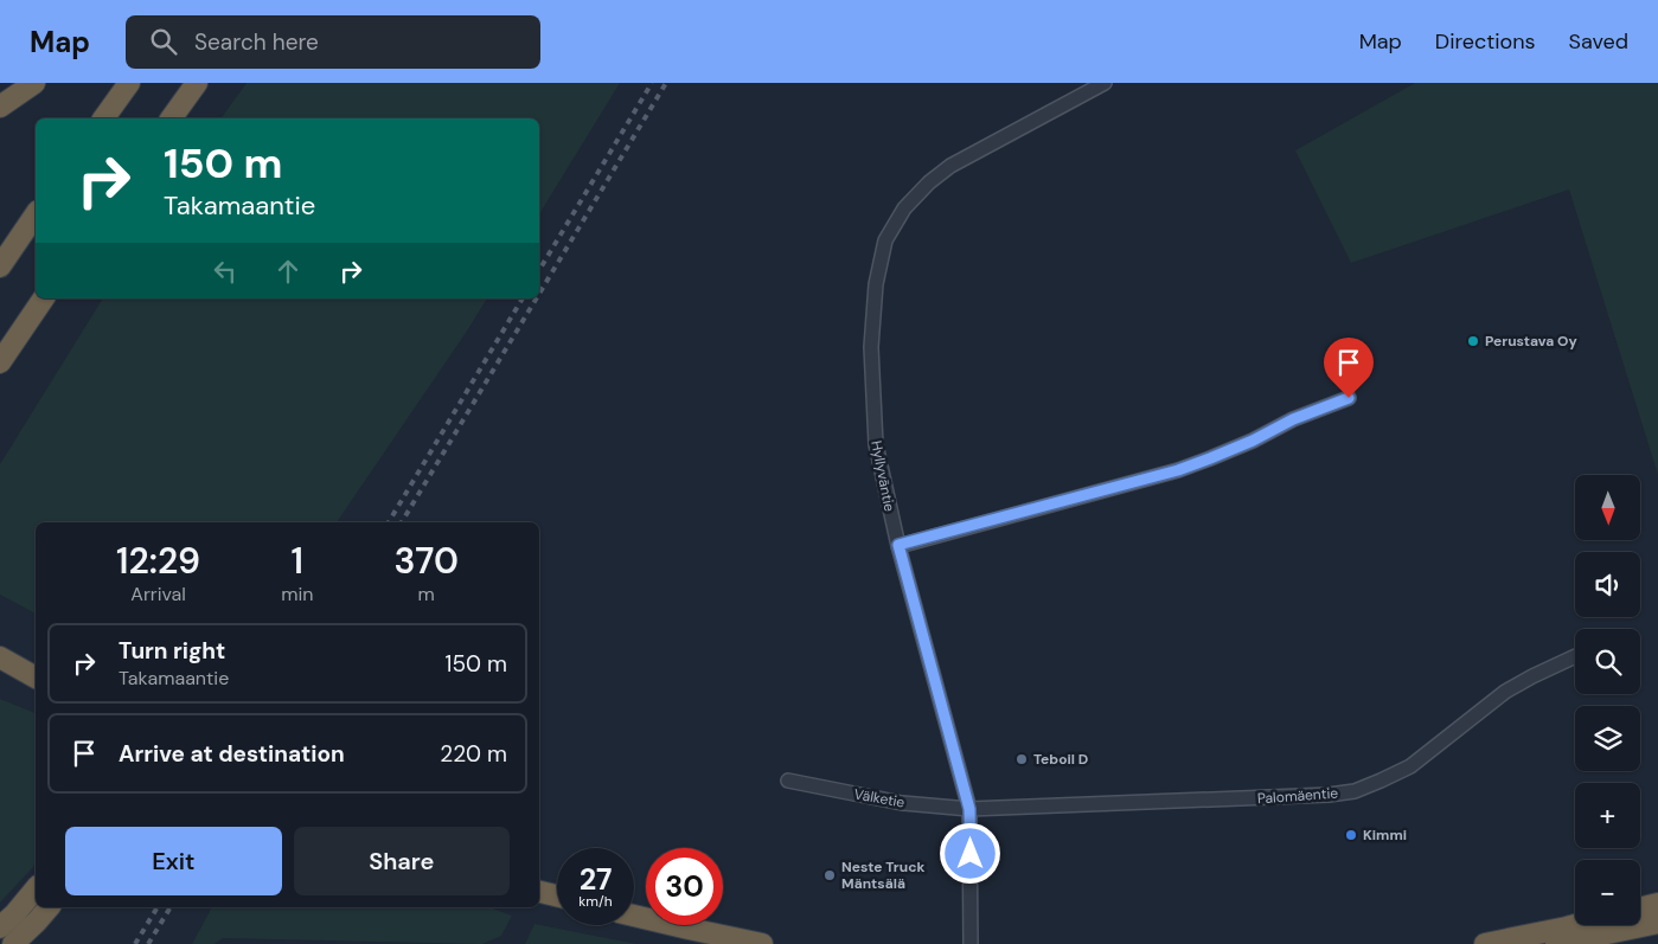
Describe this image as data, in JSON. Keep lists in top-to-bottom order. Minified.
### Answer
{"streets":{"street":["Hyllyväntie","Palomäentie","Välketie"]},"crossings":[["Hyllyväntie","Palomäentie"],["Hyllyväntie","Välketie"],["Palomäentie","Välketie"]],"places":["Perustava Oy","Teboil D","Kimmi","Neste Truck Mäntsälä"],"north":"bottom","page":{"header":"Map","search":"Search here","nav":["Map","Directions","Saved"],"turn":["150 m","Takamaantie"],"map_buttons":["+","−"],"eta":["12:29","Arrival","1","min","370","m"],"list":[{"name":"Turn right","note":"Takamaantie","value":"150 m"},{"name":"Arrive at destination","value":"220 m"}],"buttons":["Exit","Share"],"speed":"27 km/h","limit":"30"}}
